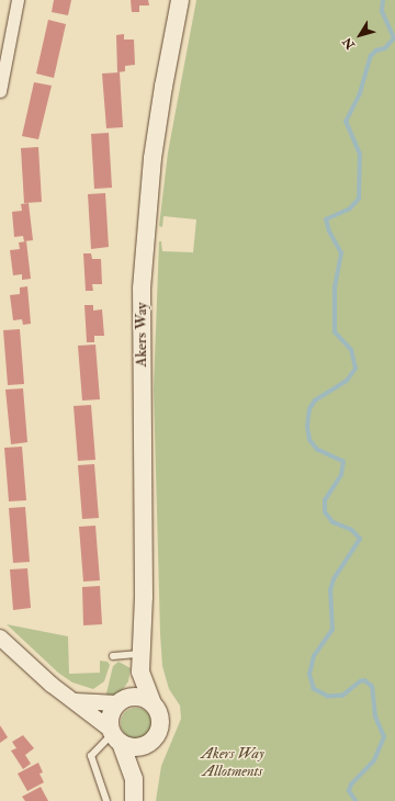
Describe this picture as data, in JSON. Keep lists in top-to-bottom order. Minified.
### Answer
{"streets":{"main road":["Akers Way"]},"parks":["Akers Way Allotments"],"north":"bottom left"}
